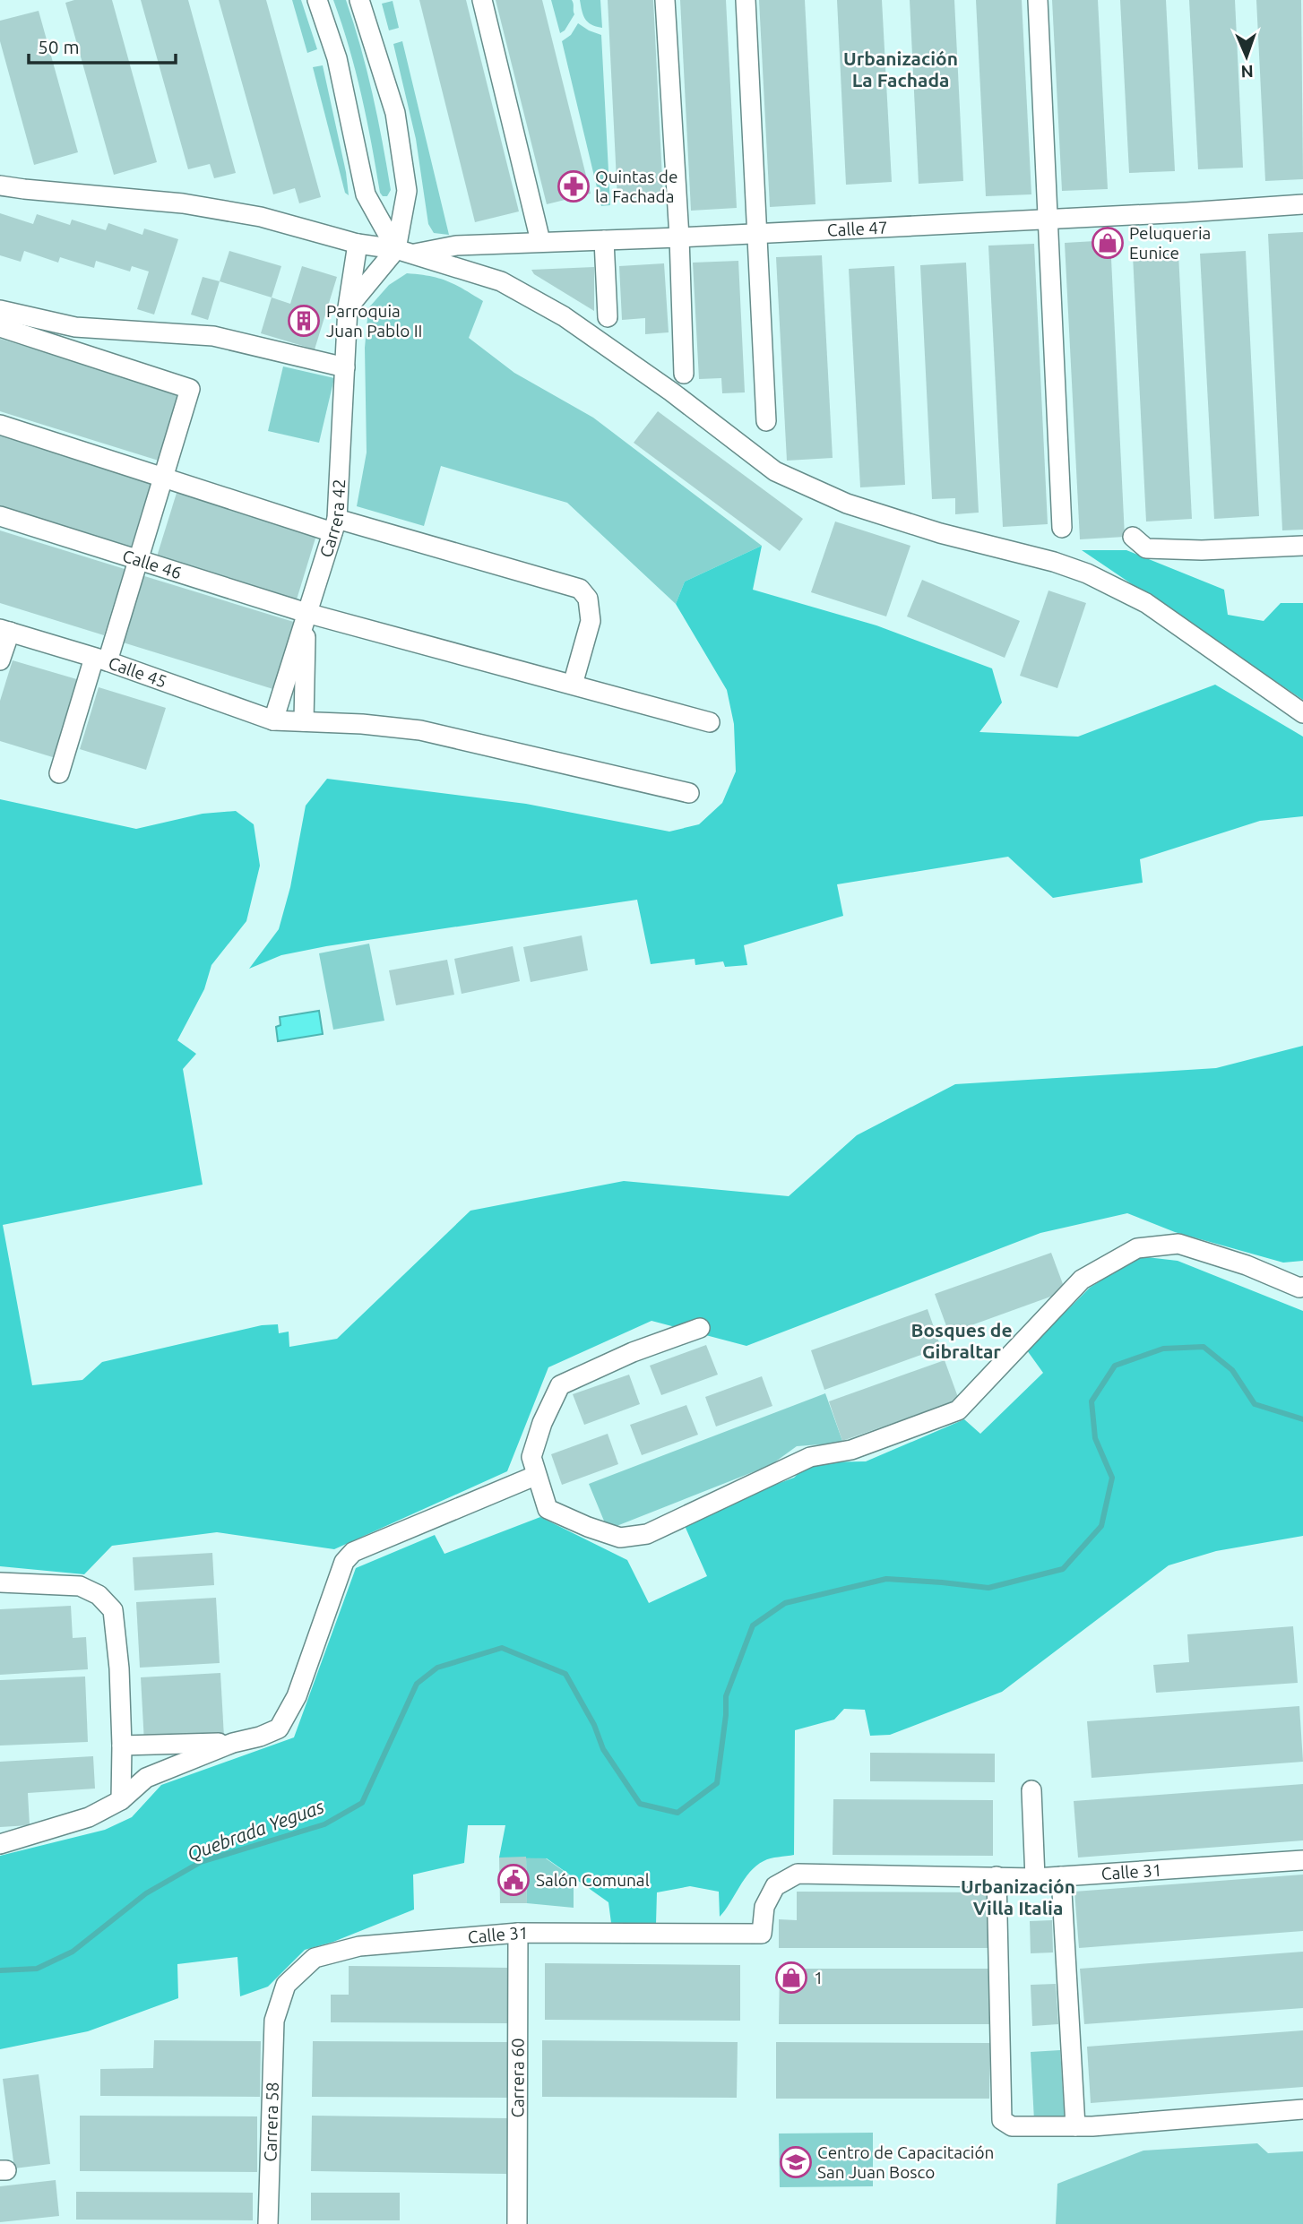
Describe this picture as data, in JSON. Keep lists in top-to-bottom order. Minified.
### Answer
{"streets":{"street":["Calle 47","Carrera 42","Calle 46","Calle 45","Calle 31","Carrera 60","Carrera 58"]},"crossings":[["Carrera 42","Calle 46"],["Carrera 42","Calle 45"],["Calle 31","Carrera 60"],["Calle 31","Carrera 58"]],"districts":["Urbanización La Fachada","Bosques de Gibraltar","Urbanización Villa Italia"],"water":["Quebrada Yeguas"],"places":{"pharmacy":["Quintas de la Fachada"],"shop":["Peluqueria Eunice","1"],"building":["Parroquia Juan Pablo II"],"public building":["Salón Comunal"],"school or university":["Centro de Capacitación San Juan Bosco"]},"scale_bar":"50 m","north":"bottom"}
